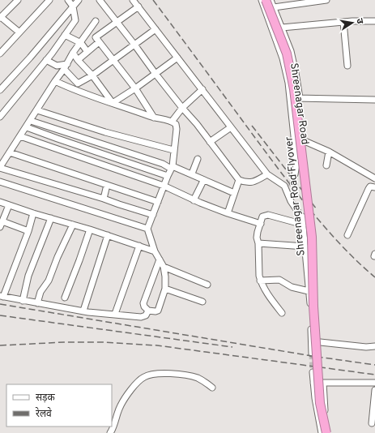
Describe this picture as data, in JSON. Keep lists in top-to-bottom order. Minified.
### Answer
{"streets":{"highway":["Shreenagar Road Flyover"],"street":["Shreenagar Road"]},"legend":["सड़क","रेलवे"],"north":"right"}
